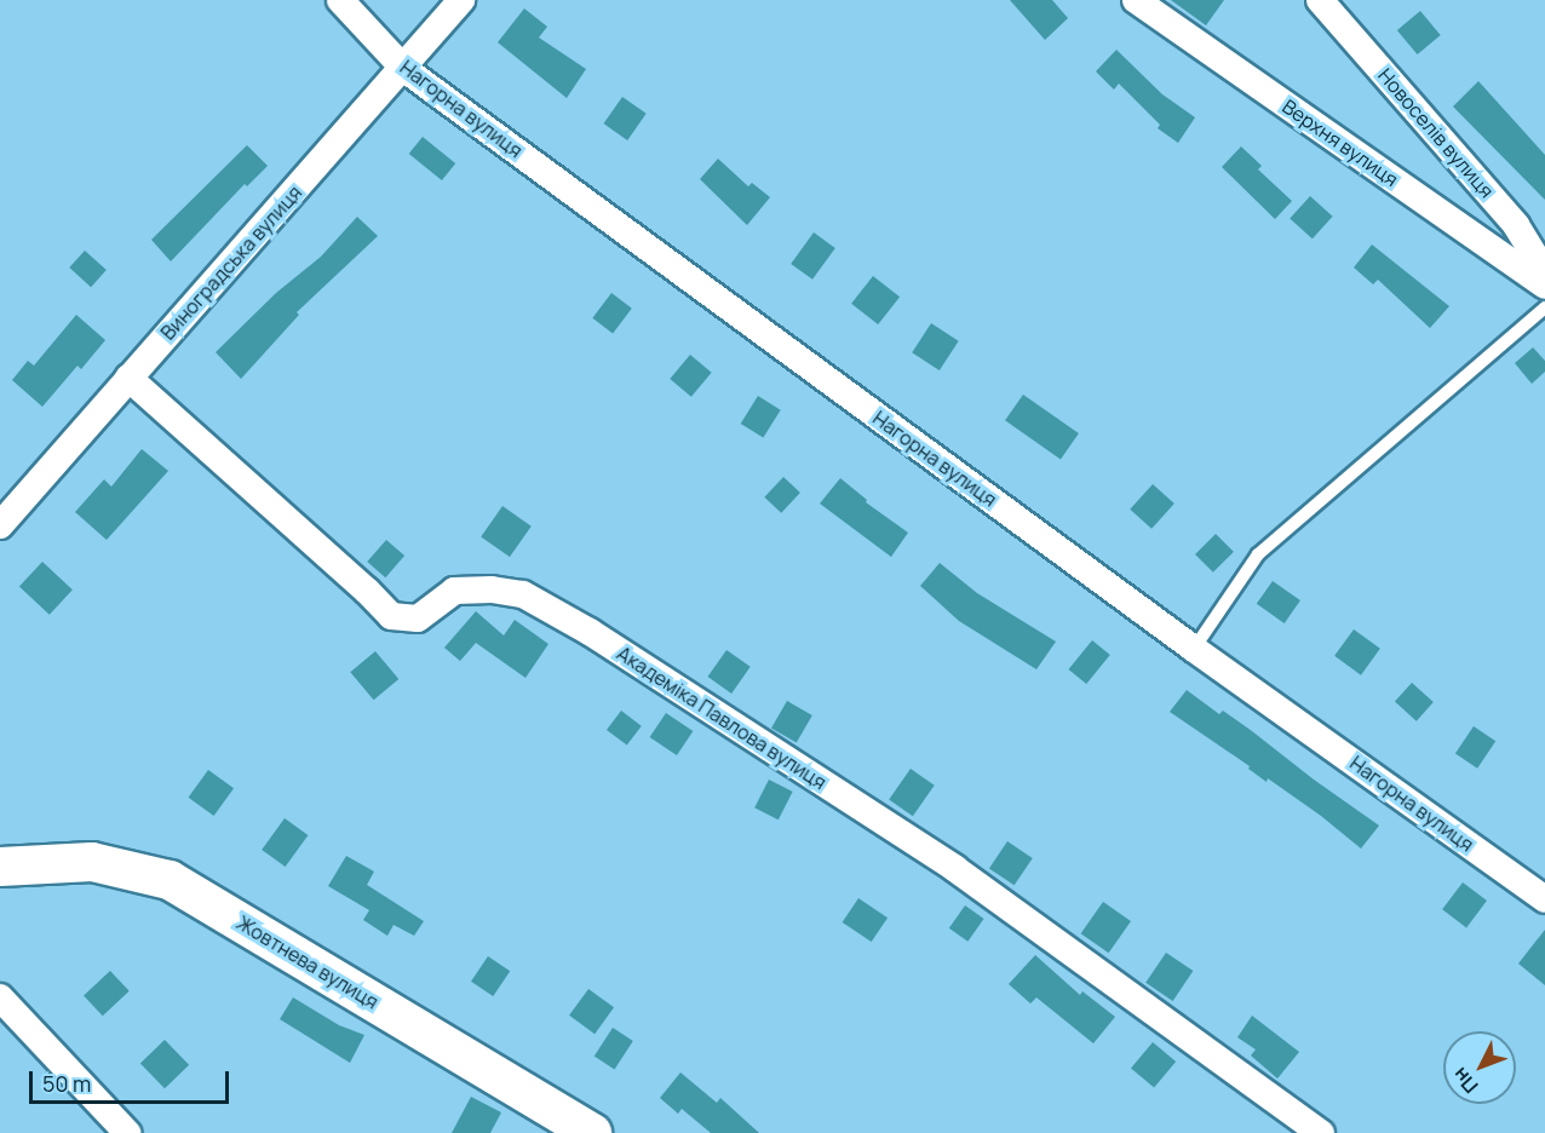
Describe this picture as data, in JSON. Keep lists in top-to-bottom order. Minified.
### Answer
{"streets":{"main road":["Жовтнева вулиця"],"street":["Нагорна вулиця","Новоселів вулиця","Верхня вулиця","Виноградська вулиця","Академіка Павлова вулиця"]},"crossings":[["Нагорна вулиця","Виноградська вулиця"],["Виноградська вулиця","Академіка Павлова вулиця"]],"scale_bar":"50 m","north":"bottom left"}
